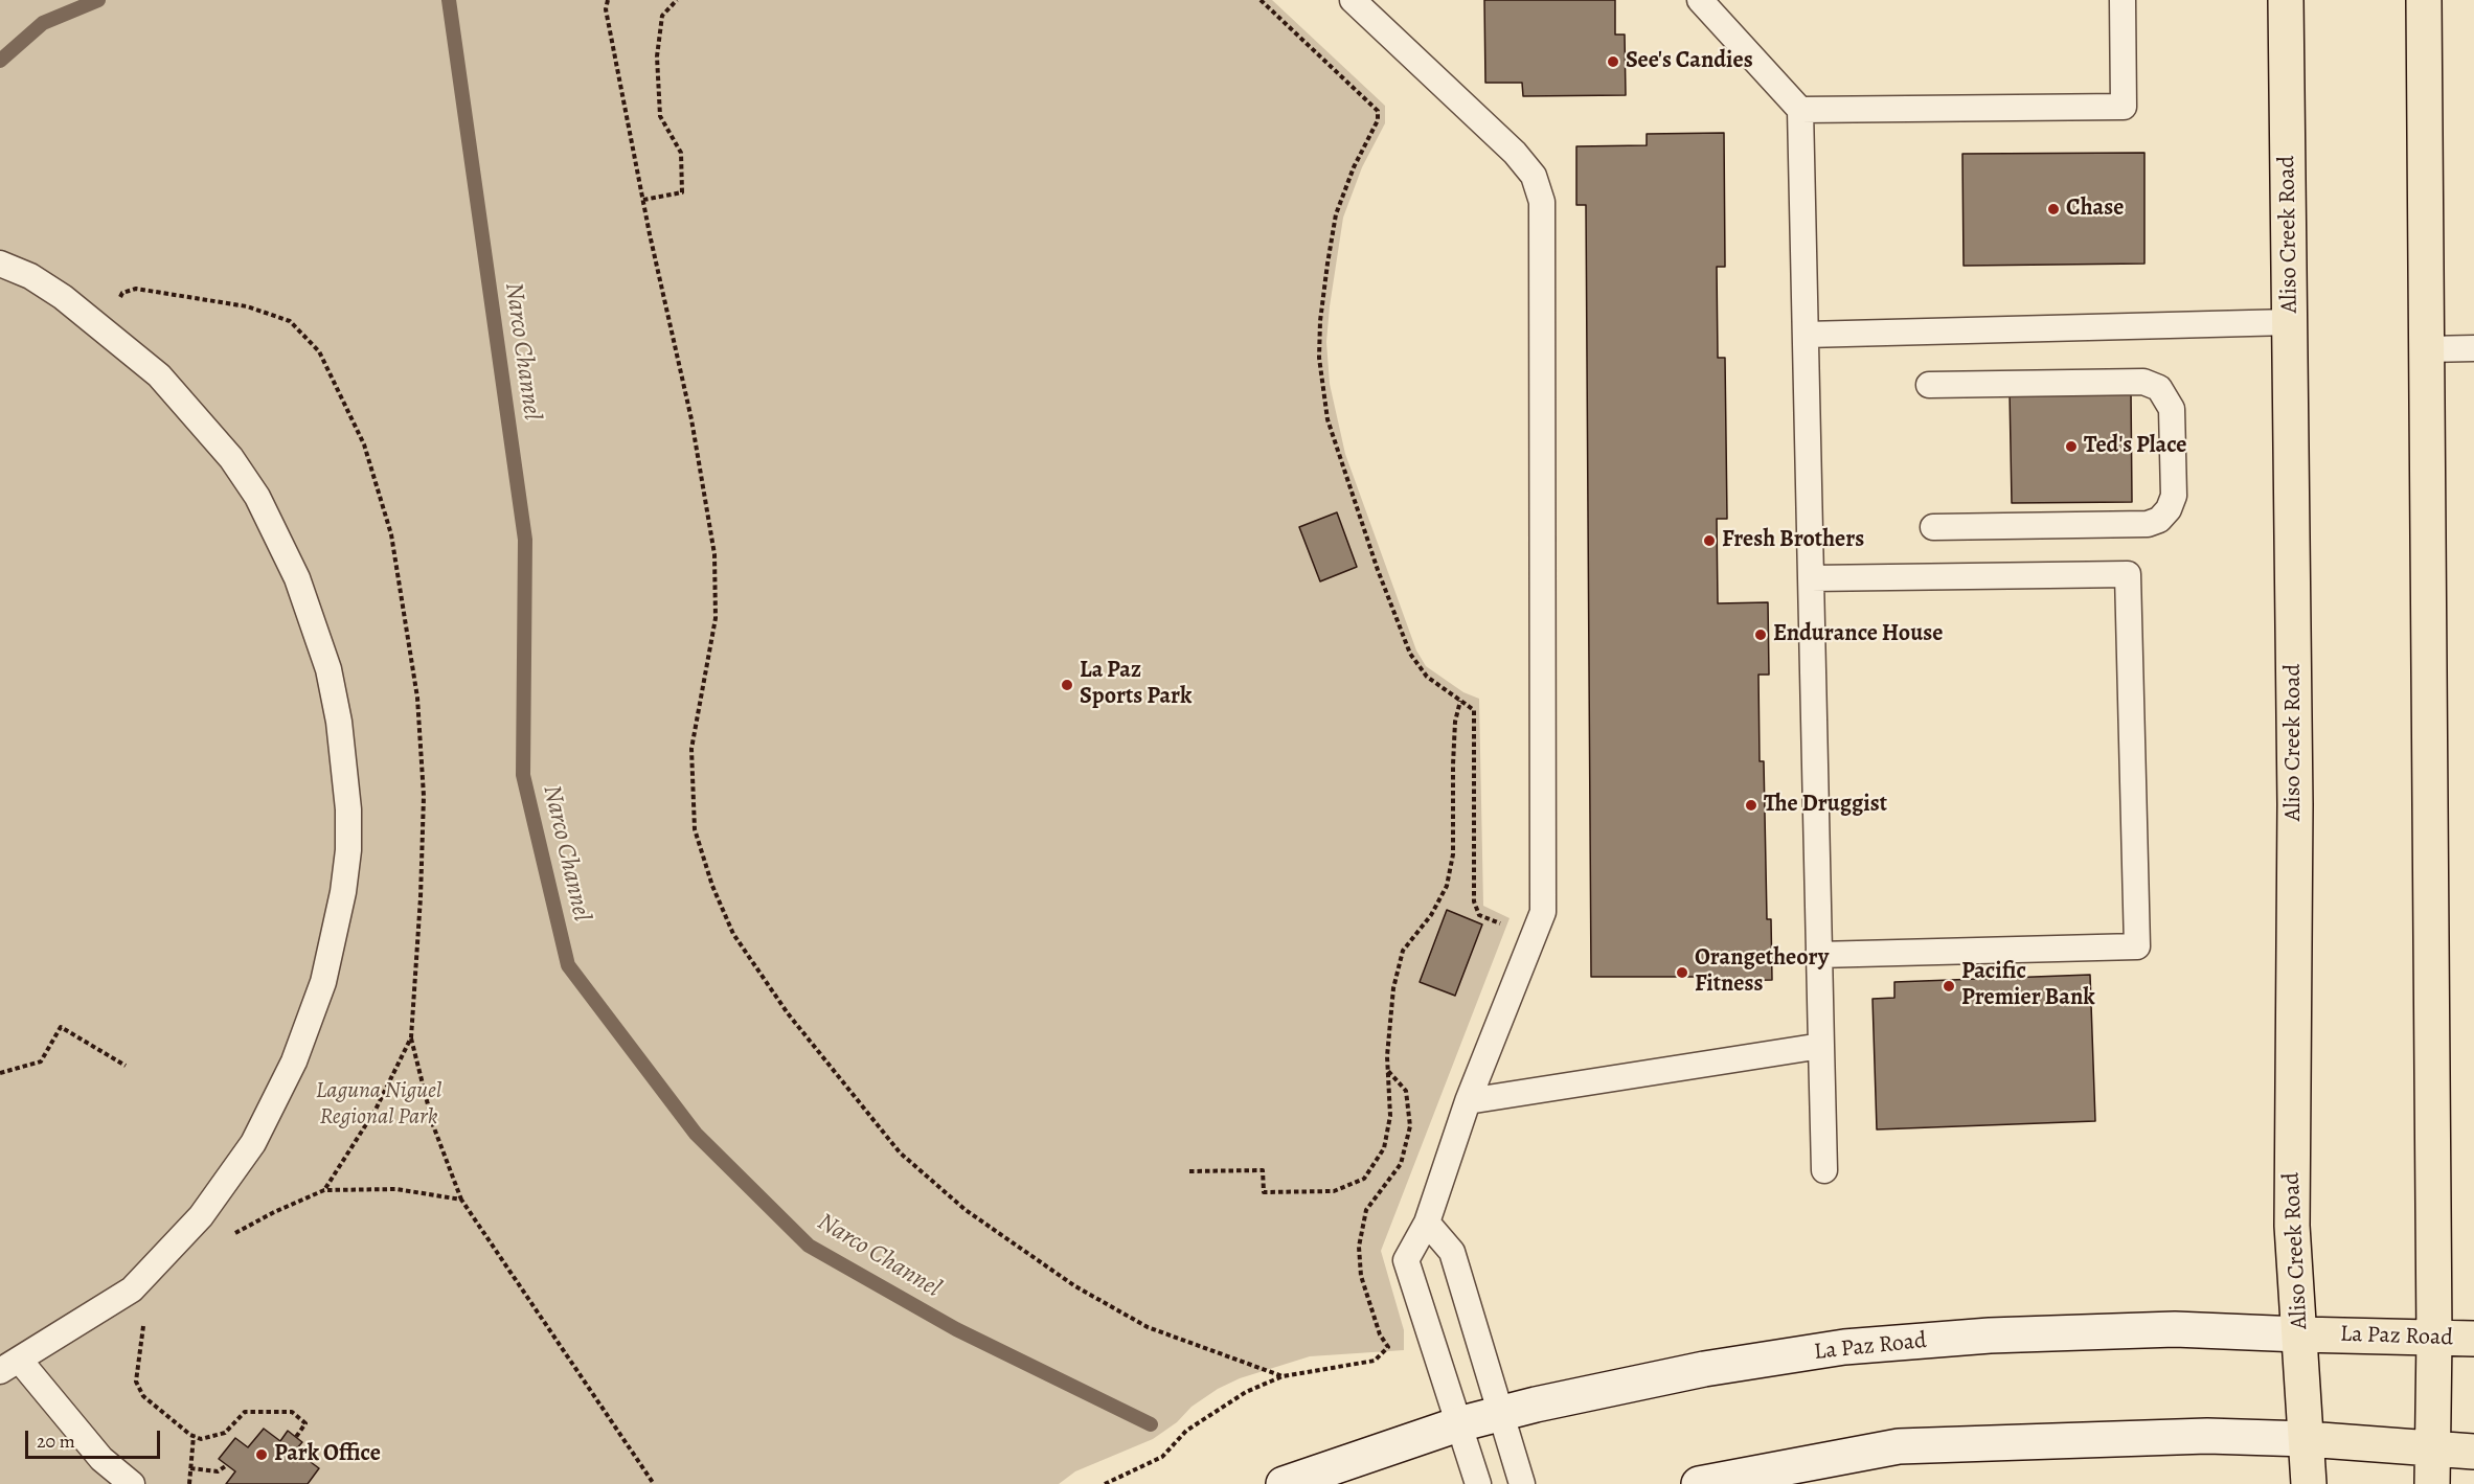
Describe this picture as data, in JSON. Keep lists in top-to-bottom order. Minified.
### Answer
{"streets":{"main road":["Aliso Creek Road","La Paz Road"]},"crossings":[["Aliso Creek Road","La Paz Road"]],"water":["Narco Channel"],"parks":["Laguna Niguel Regional Park"],"places":["See's Candies","Chase","Ted's Place","Fresh Brothers","Endurance House","La Paz Sports Park","The Druggist","Orangetheory Fitness","Pacific Premier Bank","Park Office"],"scale_bar":"20 m"}
